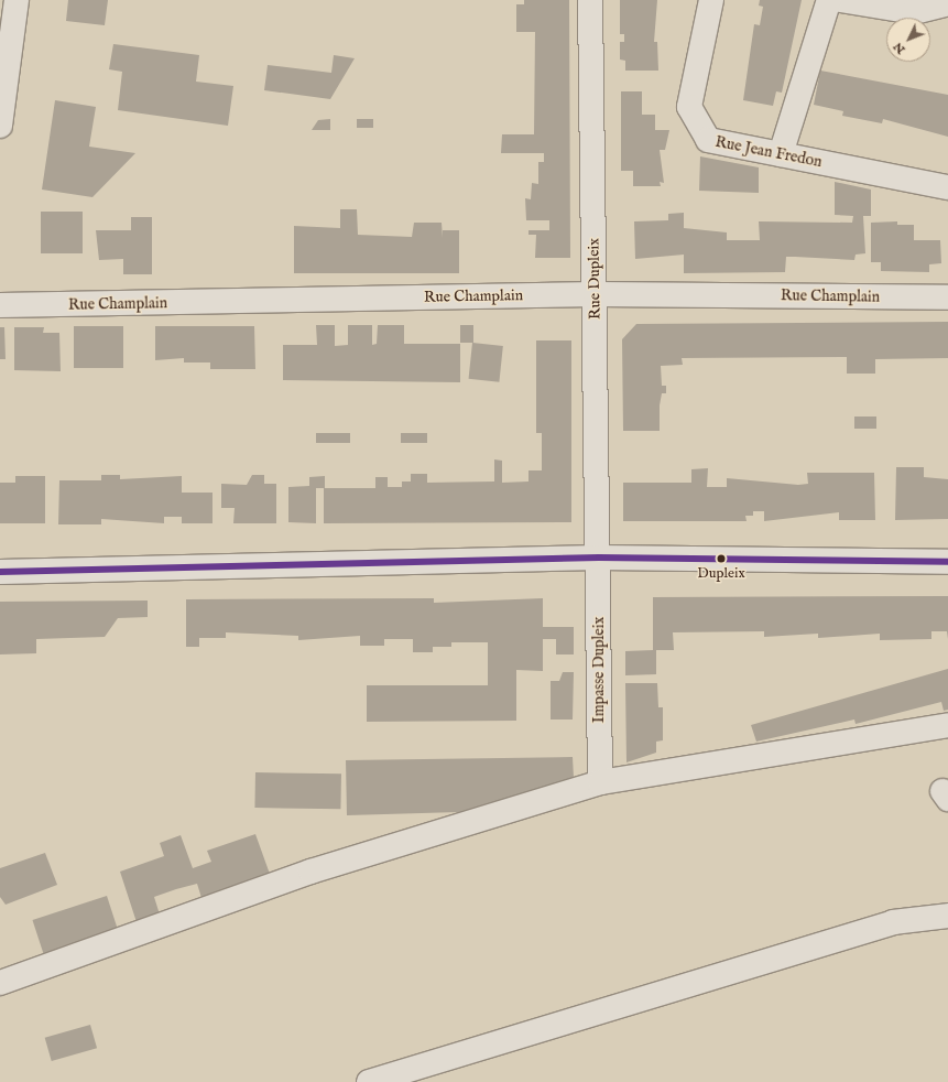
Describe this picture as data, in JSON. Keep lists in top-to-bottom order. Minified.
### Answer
{"streets":{"street":["Rue Jean Fredon","Rue Dupleix","Rue Champlain","Impasse Dupleix"]},"crossings":[["Rue Dupleix","Rue Champlain"],["Rue Dupleix","Impasse Dupleix"]],"places":["Dupleix"],"north":"bottom left"}
